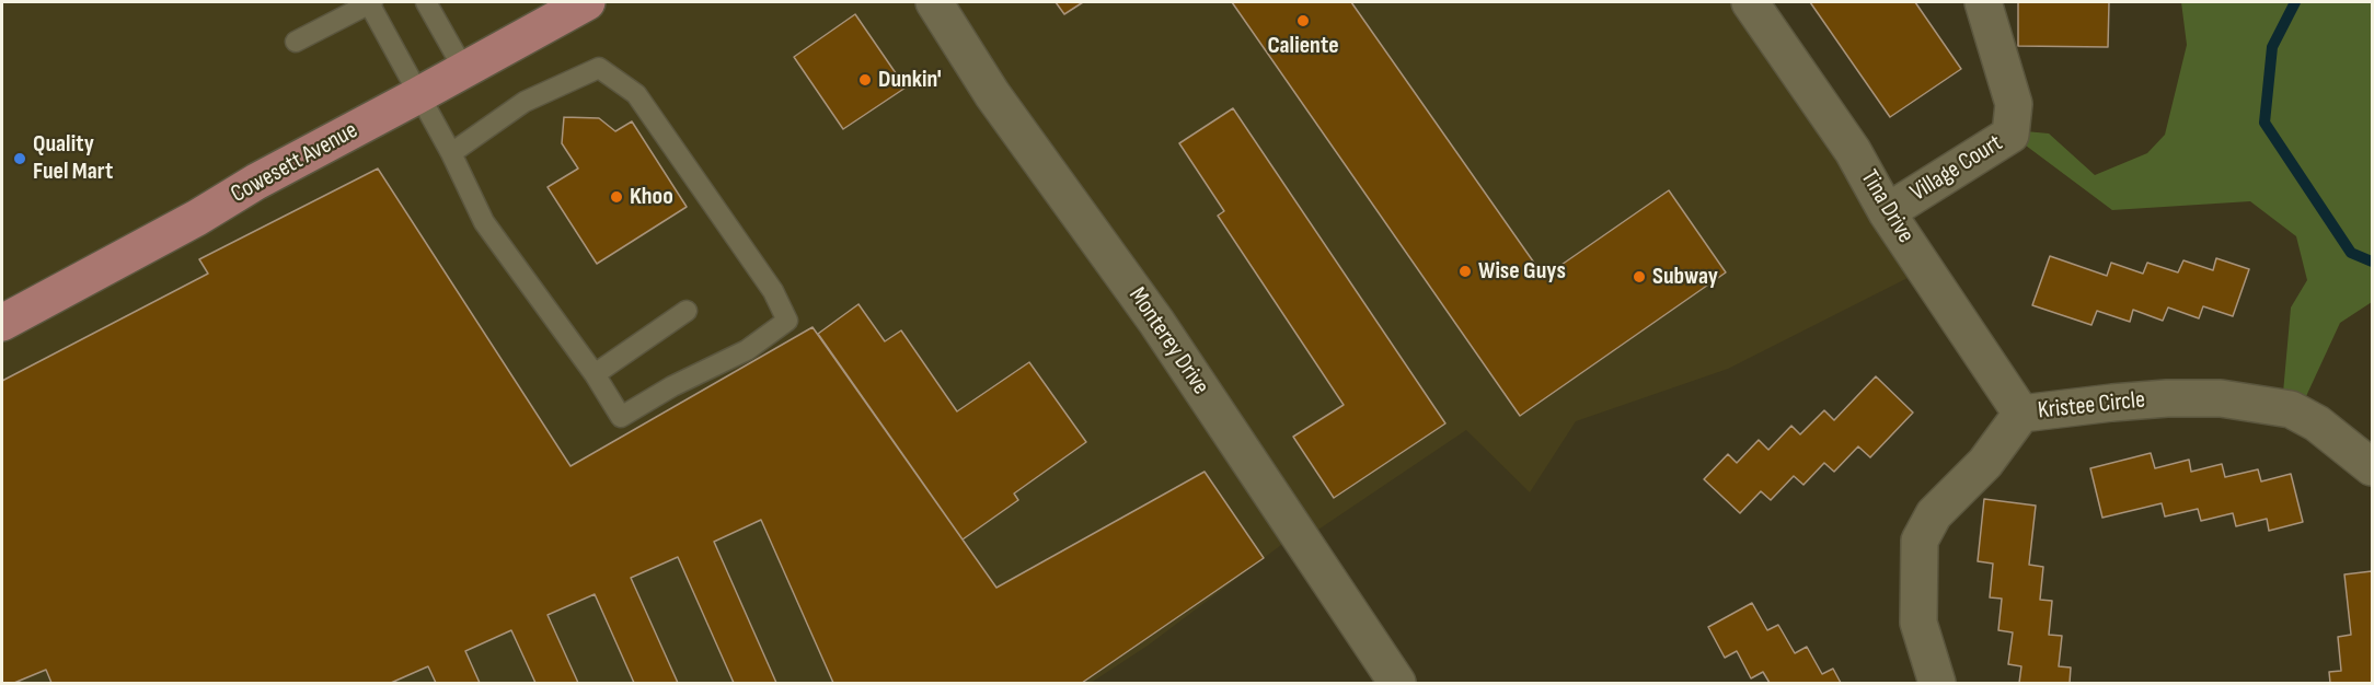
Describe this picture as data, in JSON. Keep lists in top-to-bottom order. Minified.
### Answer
{"streets":{"main road":["Cowesett Avenue"],"street":["Village Court","Tina Drive","Monterey Drive","Kristee Circle"]},"crossings":[["Village Court","Tina Drive"],["Tina Drive","Kristee Circle"]],"places":["Caliente","Dunkin'","Quality Fuel Mart","Khoo","Wise Guys","Subway"]}
